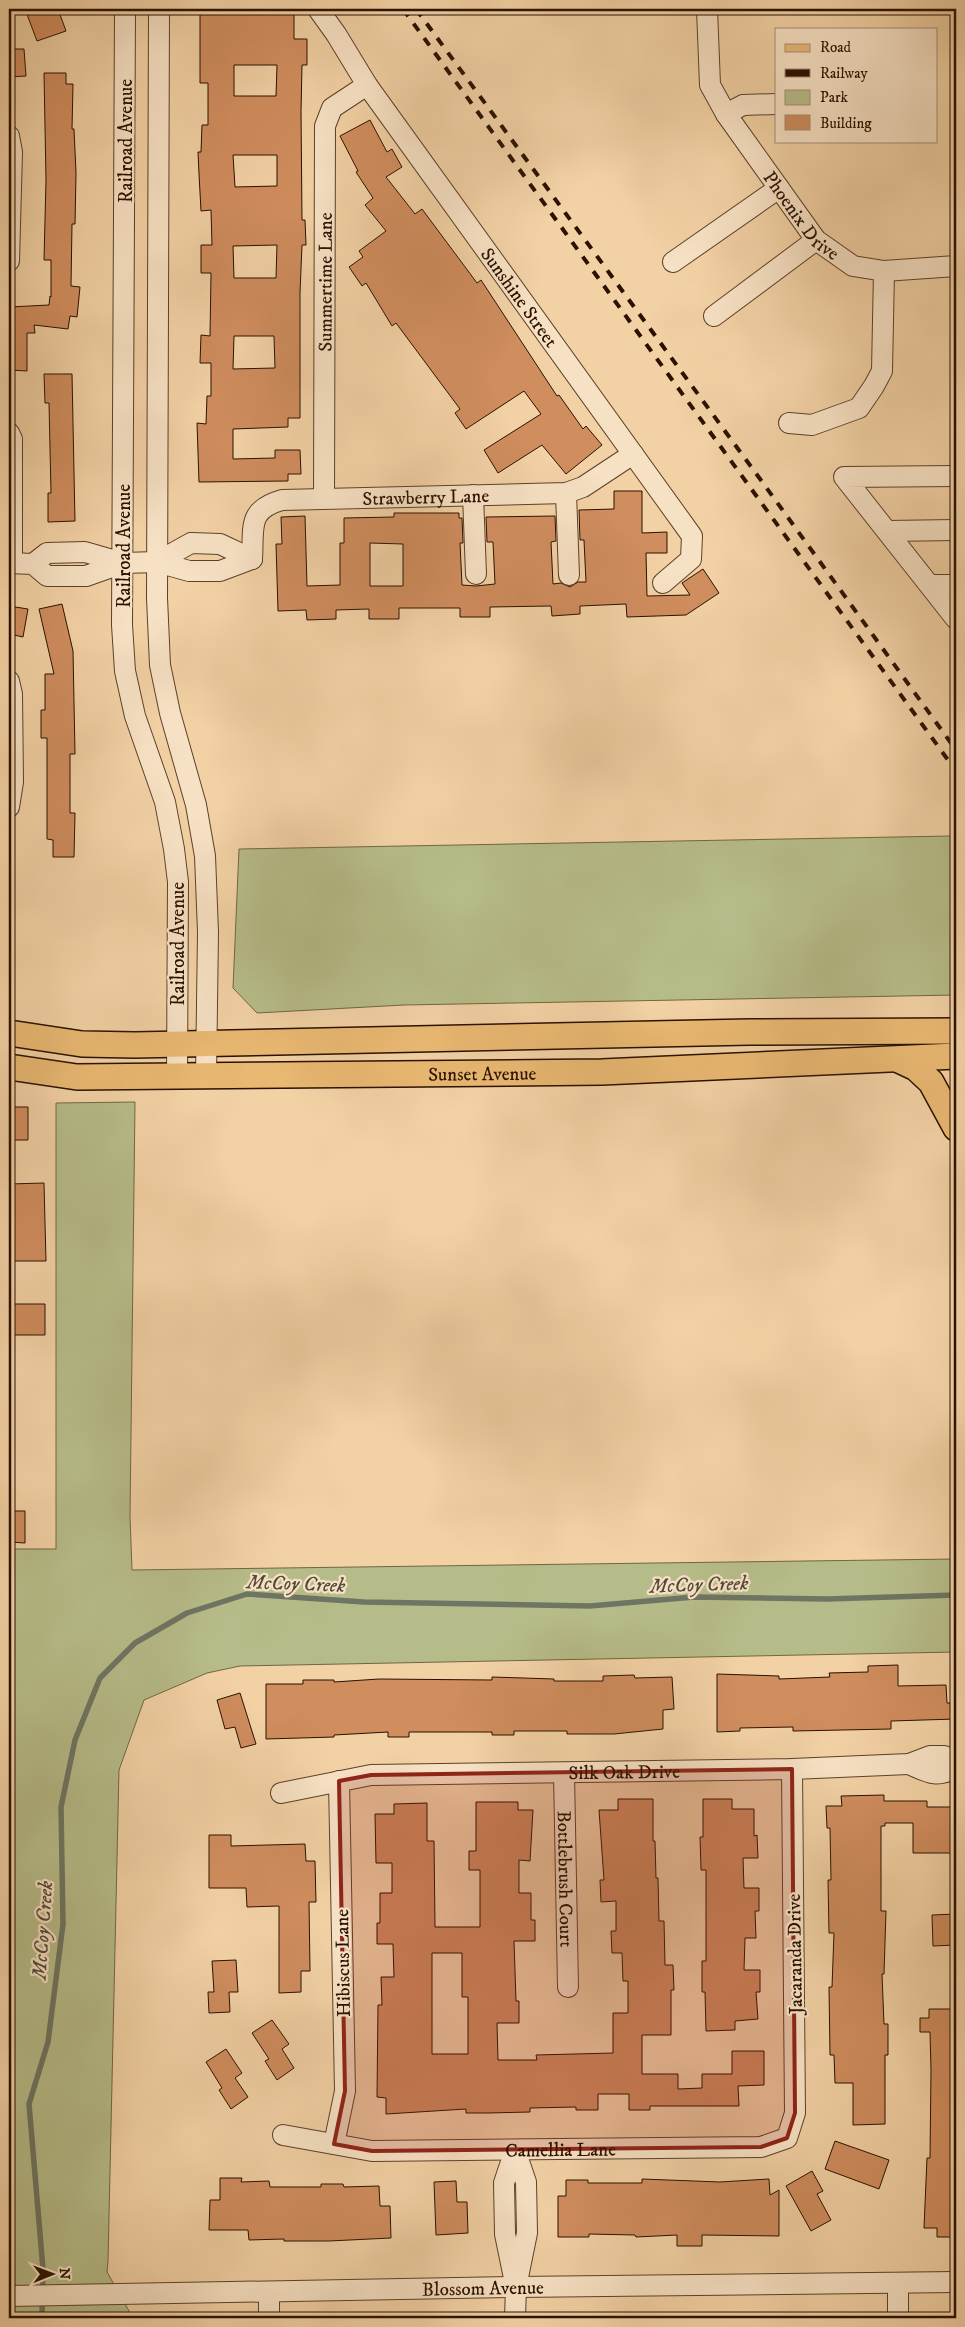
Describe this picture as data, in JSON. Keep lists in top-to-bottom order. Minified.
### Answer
{"streets":{"main road":["Sunset Avenue"],"street":["Railroad Avenue","Phoenix Drive","Summertime Lane","Sunshine Street","Strawberry Lane","Silk Oak Drive","Bottlebrush Court","Jacaranda Drive","Hibiscus Lane","Camellia Lane","Blossom Avenue"]},"crossings":[["Railroad Avenue","Sunset Avenue"],["Summertime Lane","Sunshine Street"],["Summertime Lane","Strawberry Lane"],["Sunshine Street","Strawberry Lane"],["Silk Oak Drive","Bottlebrush Court"],["Silk Oak Drive","Jacaranda Drive"],["Silk Oak Drive","Hibiscus Lane"],["Jacaranda Drive","Camellia Lane"],["Hibiscus Lane","Camellia Lane"]],"water":["McCoy Creek"],"legend":["Road","Railway","Park","Building"],"north":"right"}
